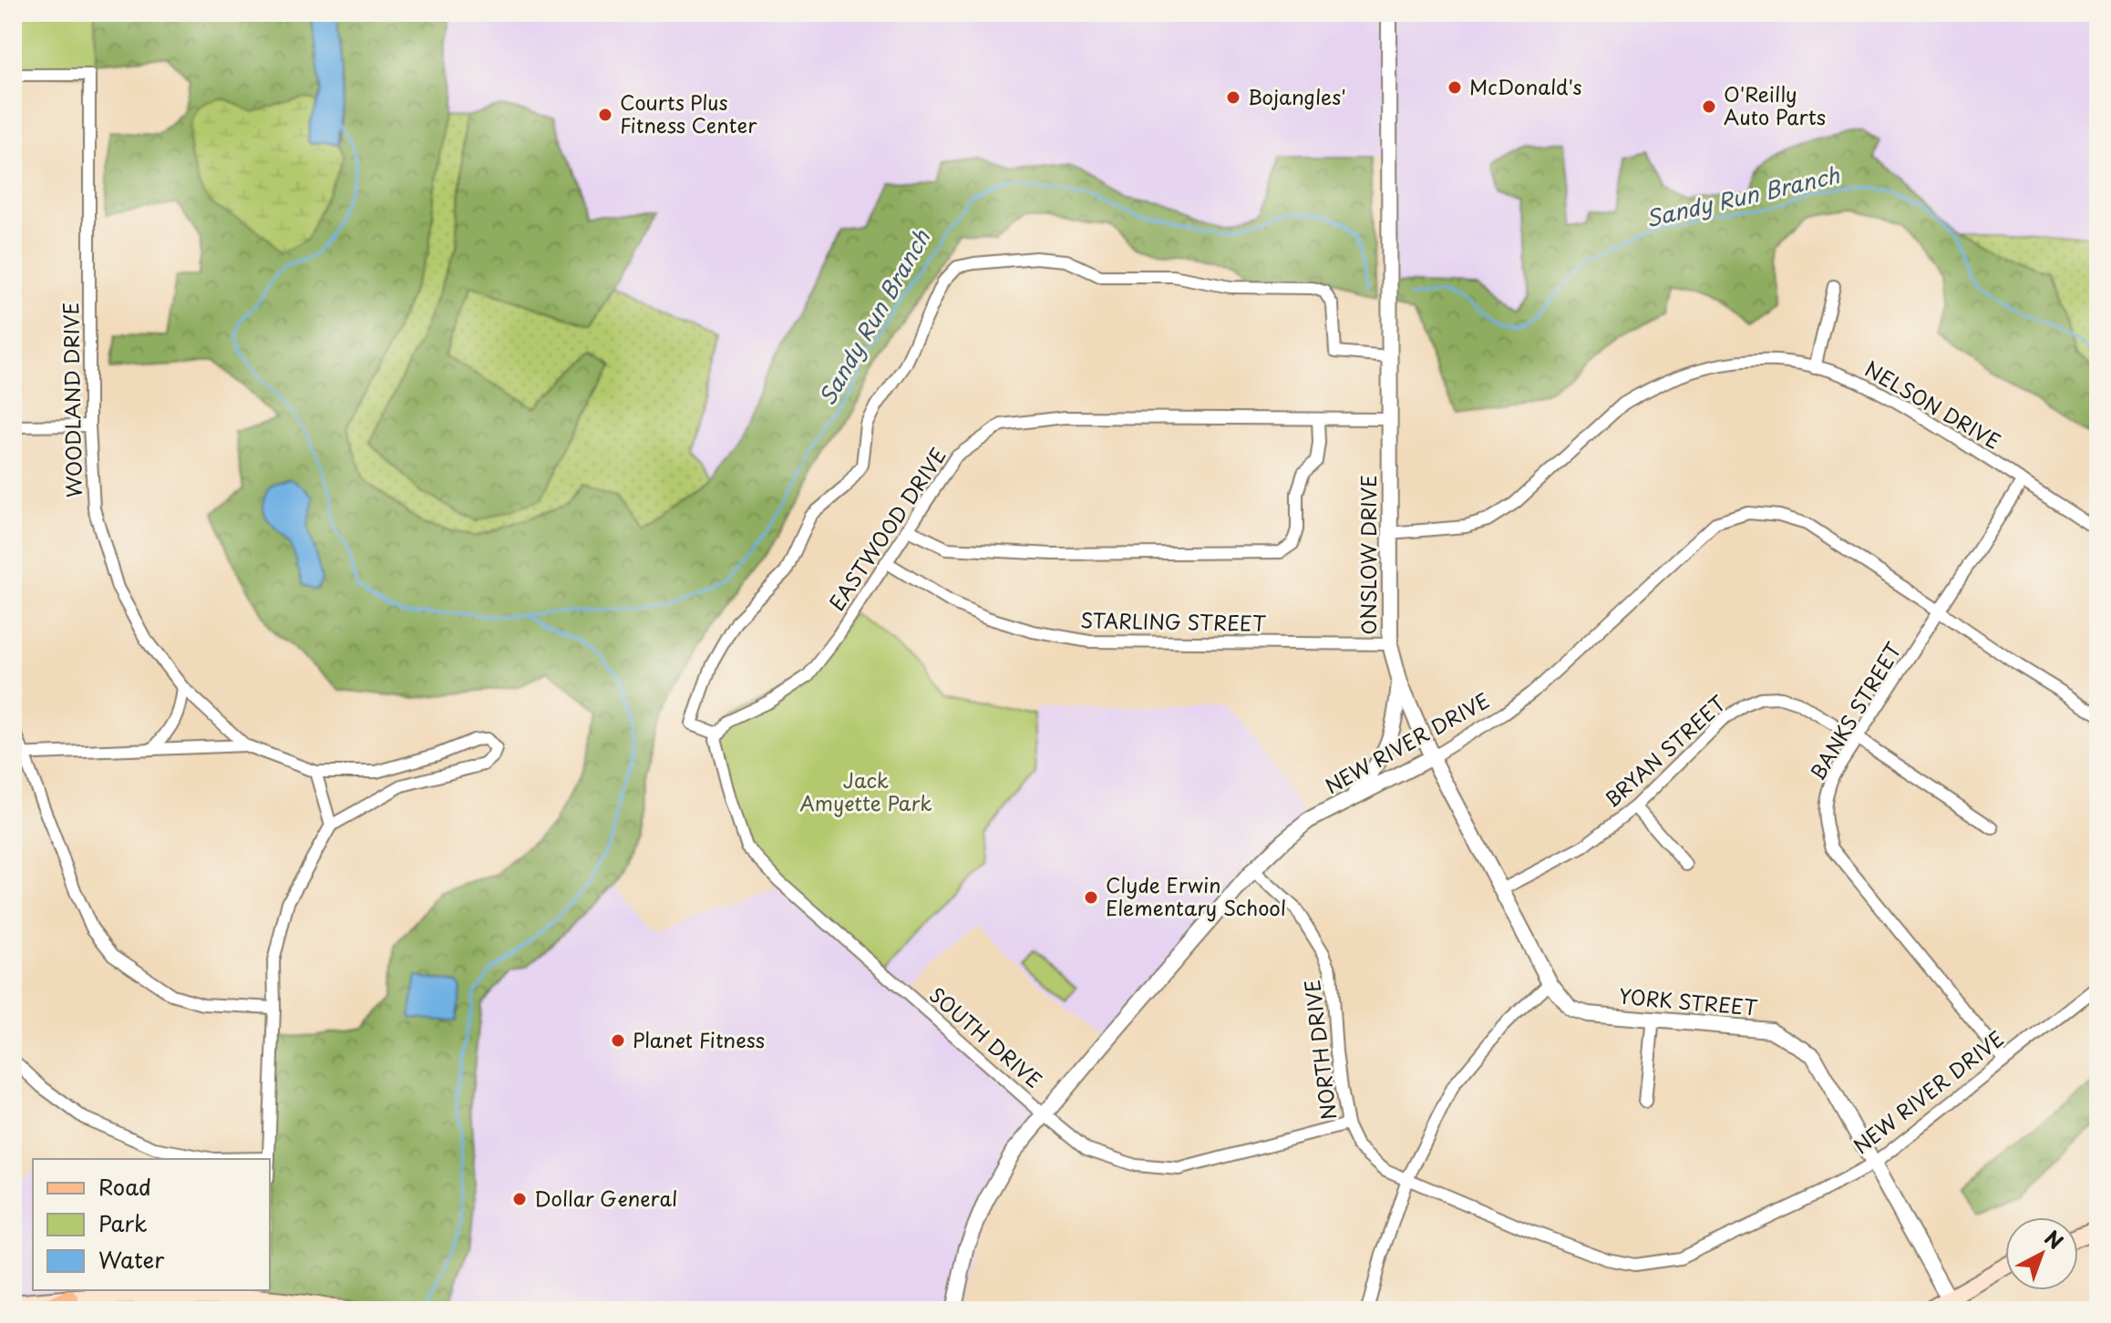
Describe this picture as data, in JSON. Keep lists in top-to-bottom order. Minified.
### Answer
{"streets":{"street":["WOODLAND DRIVE","NELSON DRIVE","EASTWOOD DRIVE","ONSLOW DRIVE","STARLING STREET","BANKS STREET","NEW RIVER DRIVE","BRYAN STREET","YORK STREET","SOUTH DRIVE","NORTH DRIVE"]},"crossings":[["NELSON DRIVE","ONSLOW DRIVE"],["NELSON DRIVE","BANKS STREET"],["EASTWOOD DRIVE","ONSLOW DRIVE"],["EASTWOOD DRIVE","STARLING STREET"],["EASTWOOD DRIVE","SOUTH DRIVE"],["ONSLOW DRIVE","STARLING STREET"],["ONSLOW DRIVE","NEW RIVER DRIVE"],["ONSLOW DRIVE","BRYAN STREET"],["ONSLOW DRIVE","YORK STREET"],["BANKS STREET","NEW RIVER DRIVE"],["BANKS STREET","BRYAN STREET"],["NEW RIVER DRIVE","YORK STREET"],["NEW RIVER DRIVE","SOUTH DRIVE"],["NEW RIVER DRIVE","NORTH DRIVE"],["SOUTH DRIVE","NORTH DRIVE"]],"water":["Sandy Run Branch"],"parks":["Jack Amyette Park"],"places":["McDonald's","Bojangles'","O'Reilly Auto Parts","Courts Plus Fitness Center","Clyde Erwin Elementary School","Planet Fitness","Dollar General"],"legend":["Road","Park","Water"],"north":"top right"}
